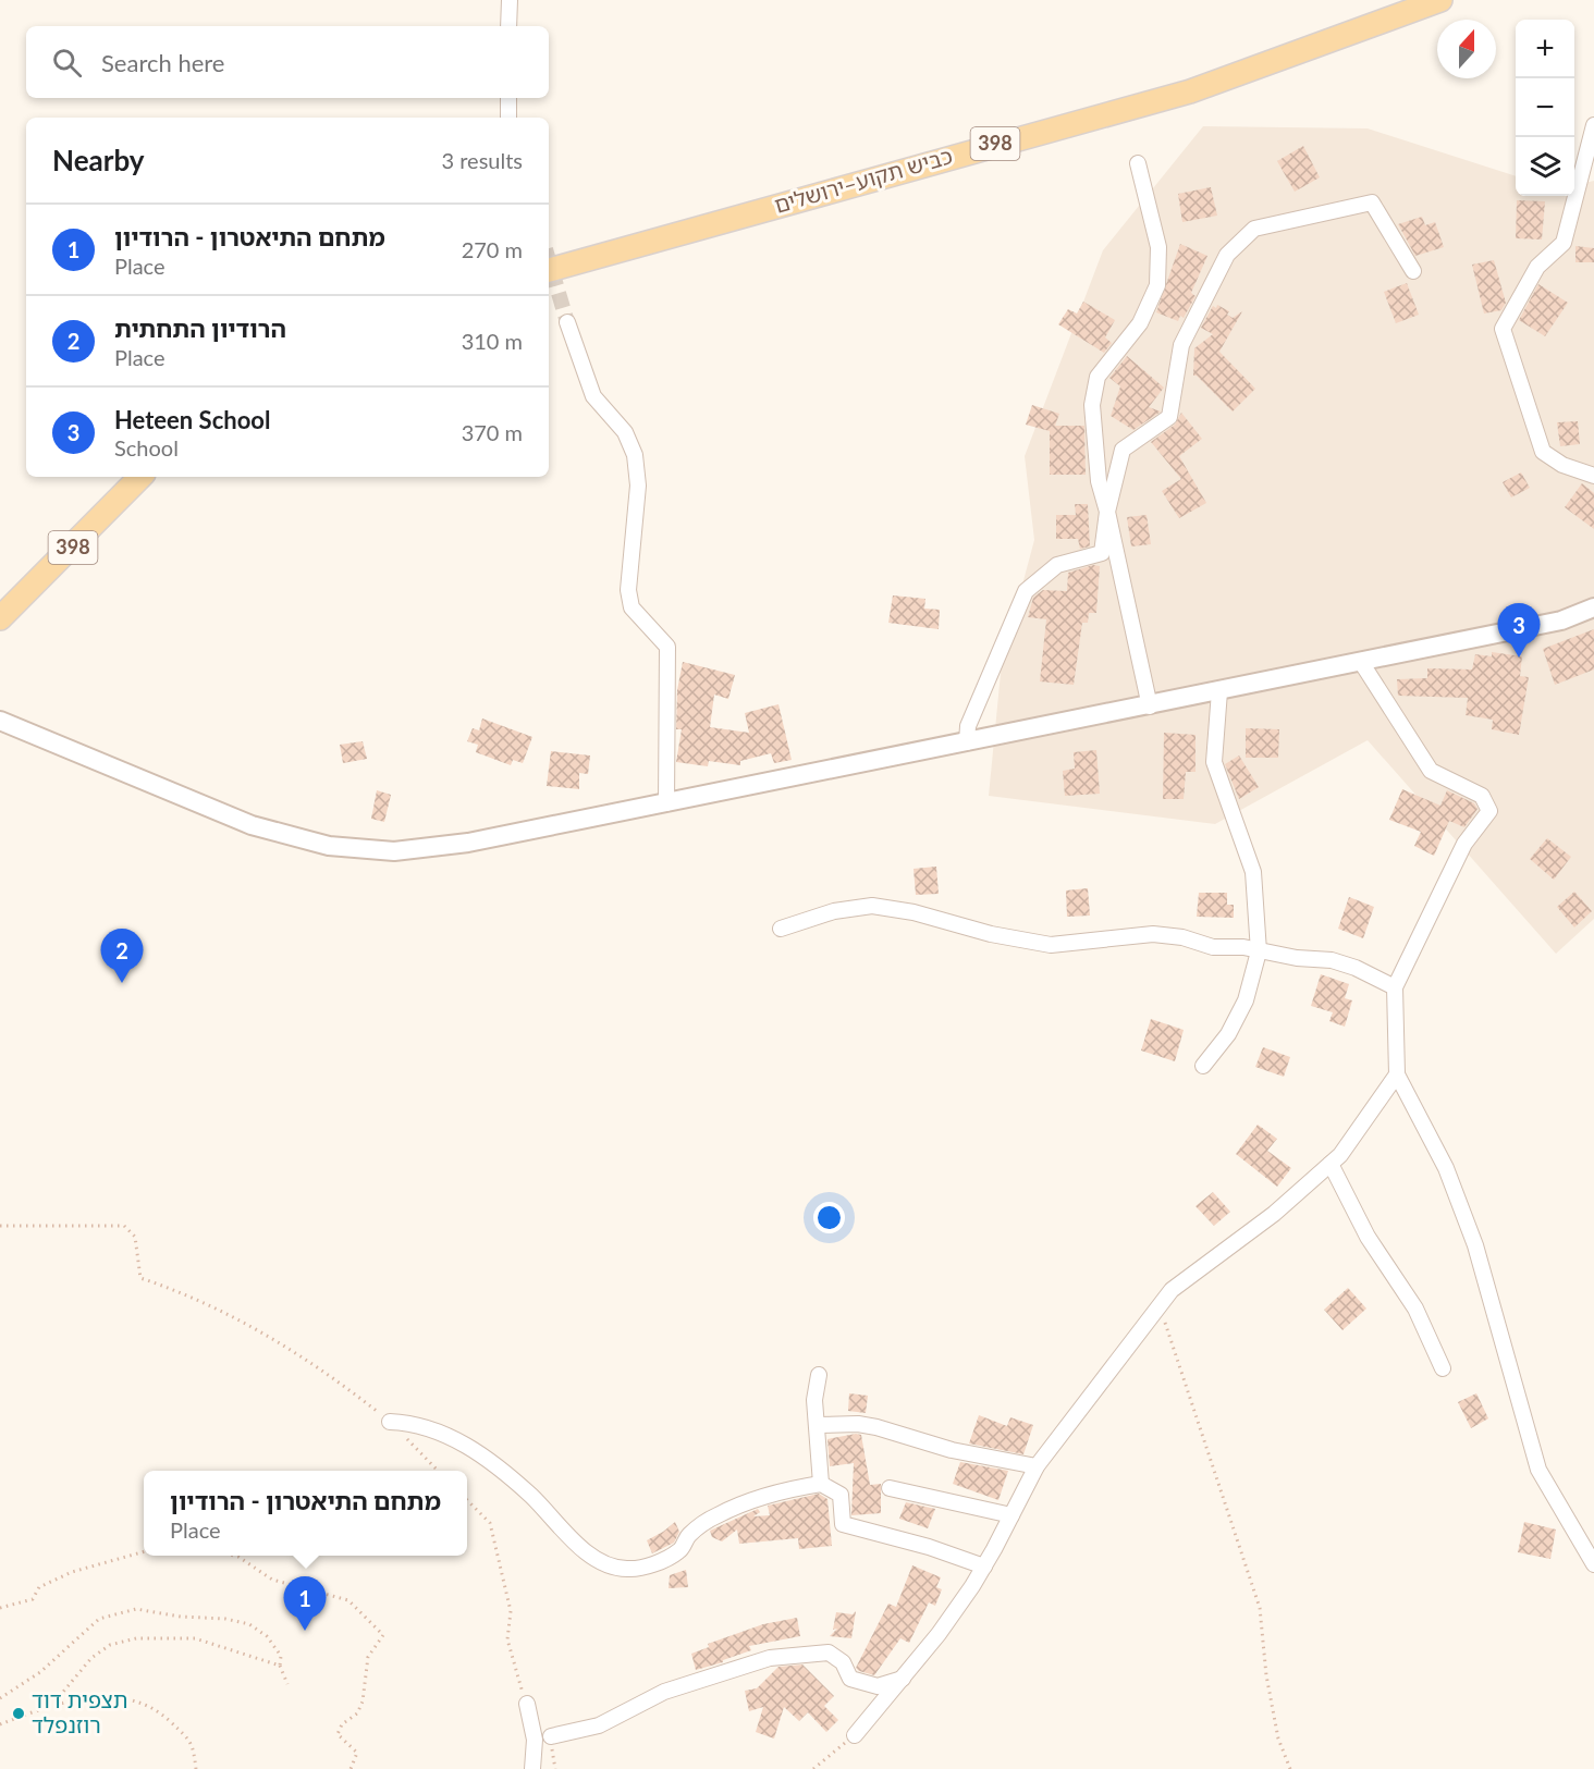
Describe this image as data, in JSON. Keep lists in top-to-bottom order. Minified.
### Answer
{"streets":{"main road":["398","כביש תקוע–ירושלים"]},"places":["תצפית דוד רוזנפלד"],"north":"top","page":{"map_buttons":["+","−"],"search":"Search here","heading":["Nearby","3 results"],"list":[{"mark":"1","name":"מתחם התיאטרון - הרודיון","note":"Place","value":"270 m"},{"mark":"2","name":"הרודיון התחתית","note":"Place","value":"310 m"},{"mark":"3","name":"Heteen School","note":"School","value":"370 m"}],"pins":["3","2","1"],"popup":["מתחם התיאטרון - הרודיון","Place"]}}
